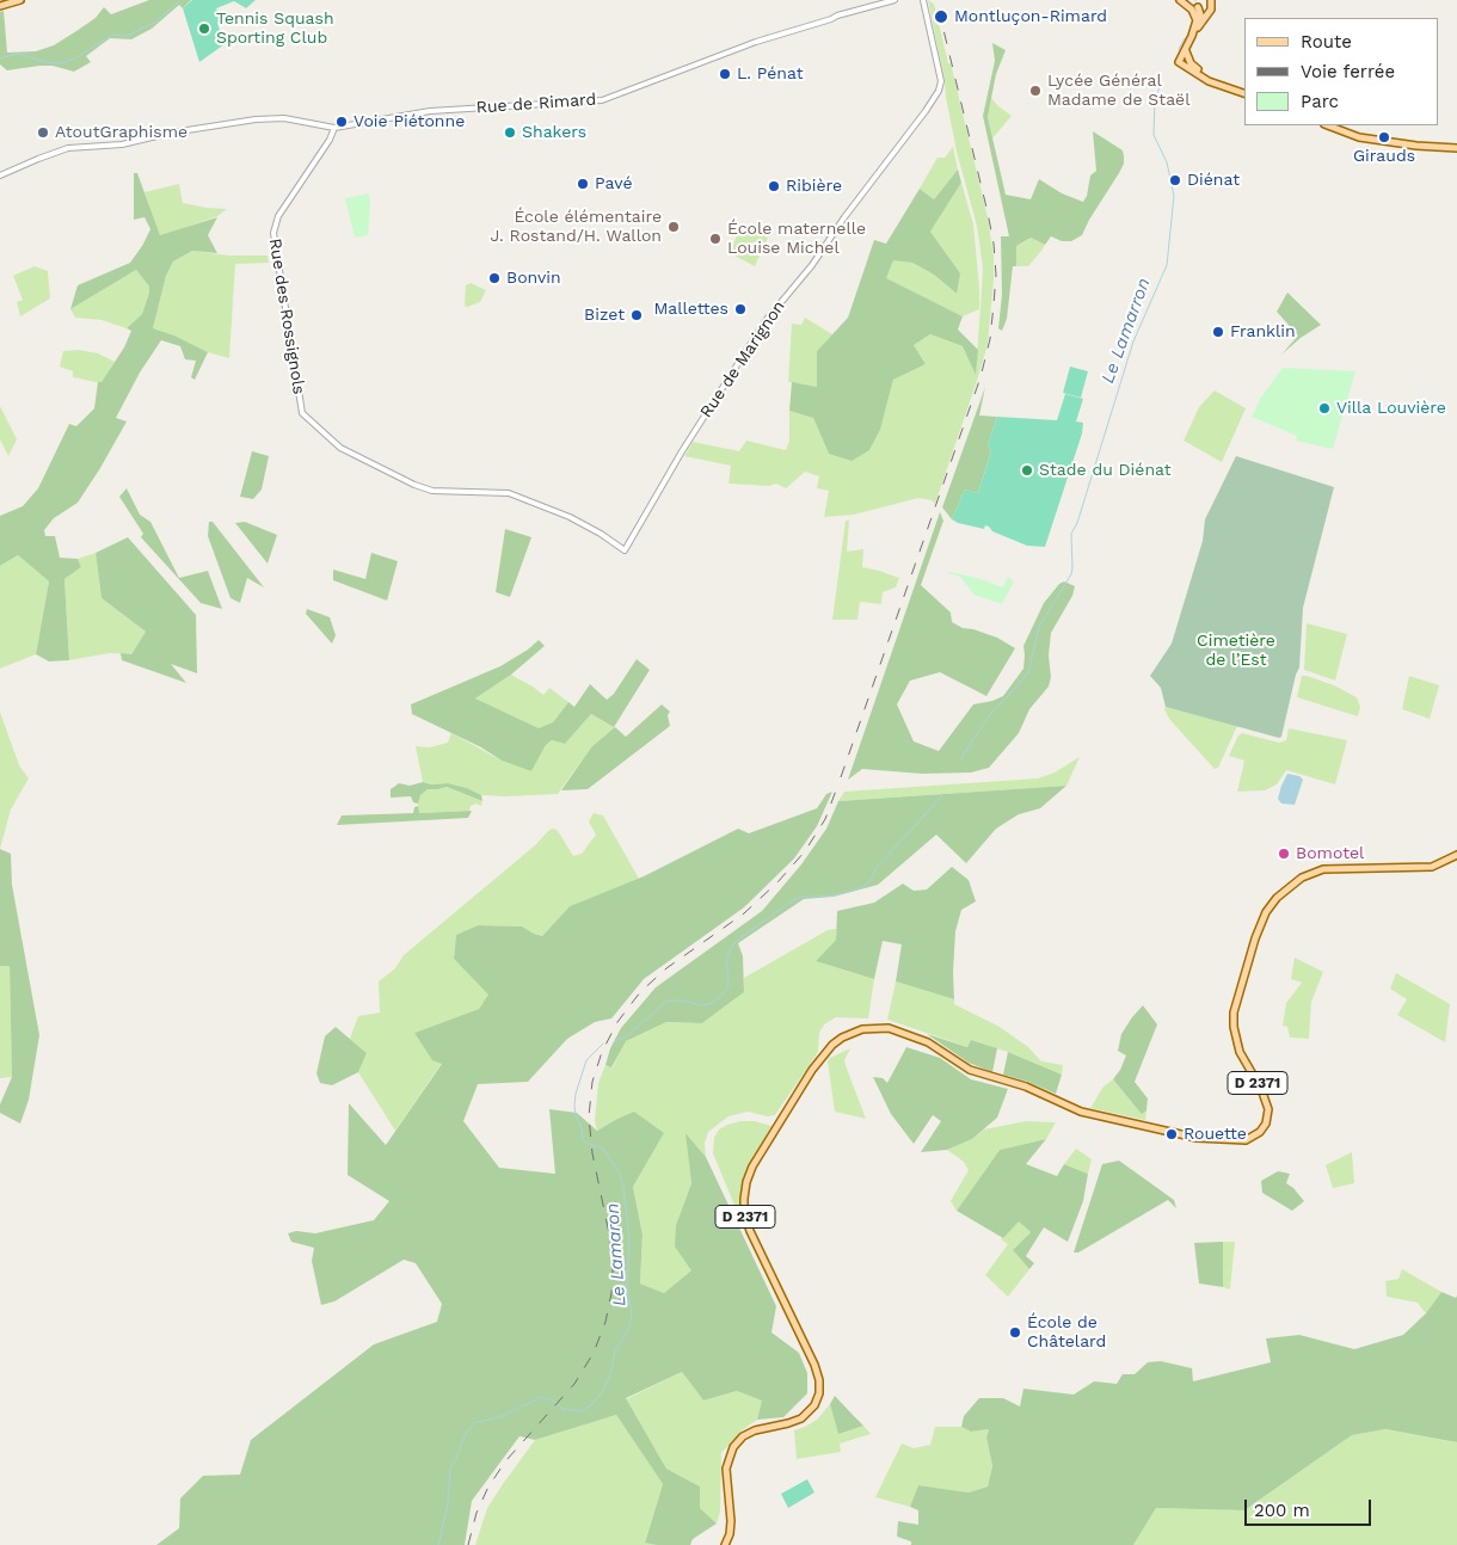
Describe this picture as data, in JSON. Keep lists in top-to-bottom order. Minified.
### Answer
{"streets":{"main road":["D 2371"],"street":["Rue de Rimard","Rue des Rossignols","Rue de Marignon"]},"crossings":[["Rue de Rimard","Rue des Rossignols"],["Rue des Rossignols","Rue de Marignon"]],"water":["Le Lamarron","Le Lamaron"],"parks":["Cimetière de l’Est"],"places":["Montluçon-Rimard","Tennis Squash Sporting Club","L. Pénat","Lycée Général Madame de Staël","Voie Piétonne","AtoutGraphisme","Shakers","Girauds","Diénat","Pavé","Ribière","École élémentaire J. Rostand/H. Wallon","École maternelle Louise Michel","Bonvin","Mallettes","Bizet","Franklin","Villa Louvière","Stade du Diénat","Bomotel","Rouette","École de Châtelard"],"legend":["Route","Voie ferrée","Parc"],"scale_bar":"200 m"}
